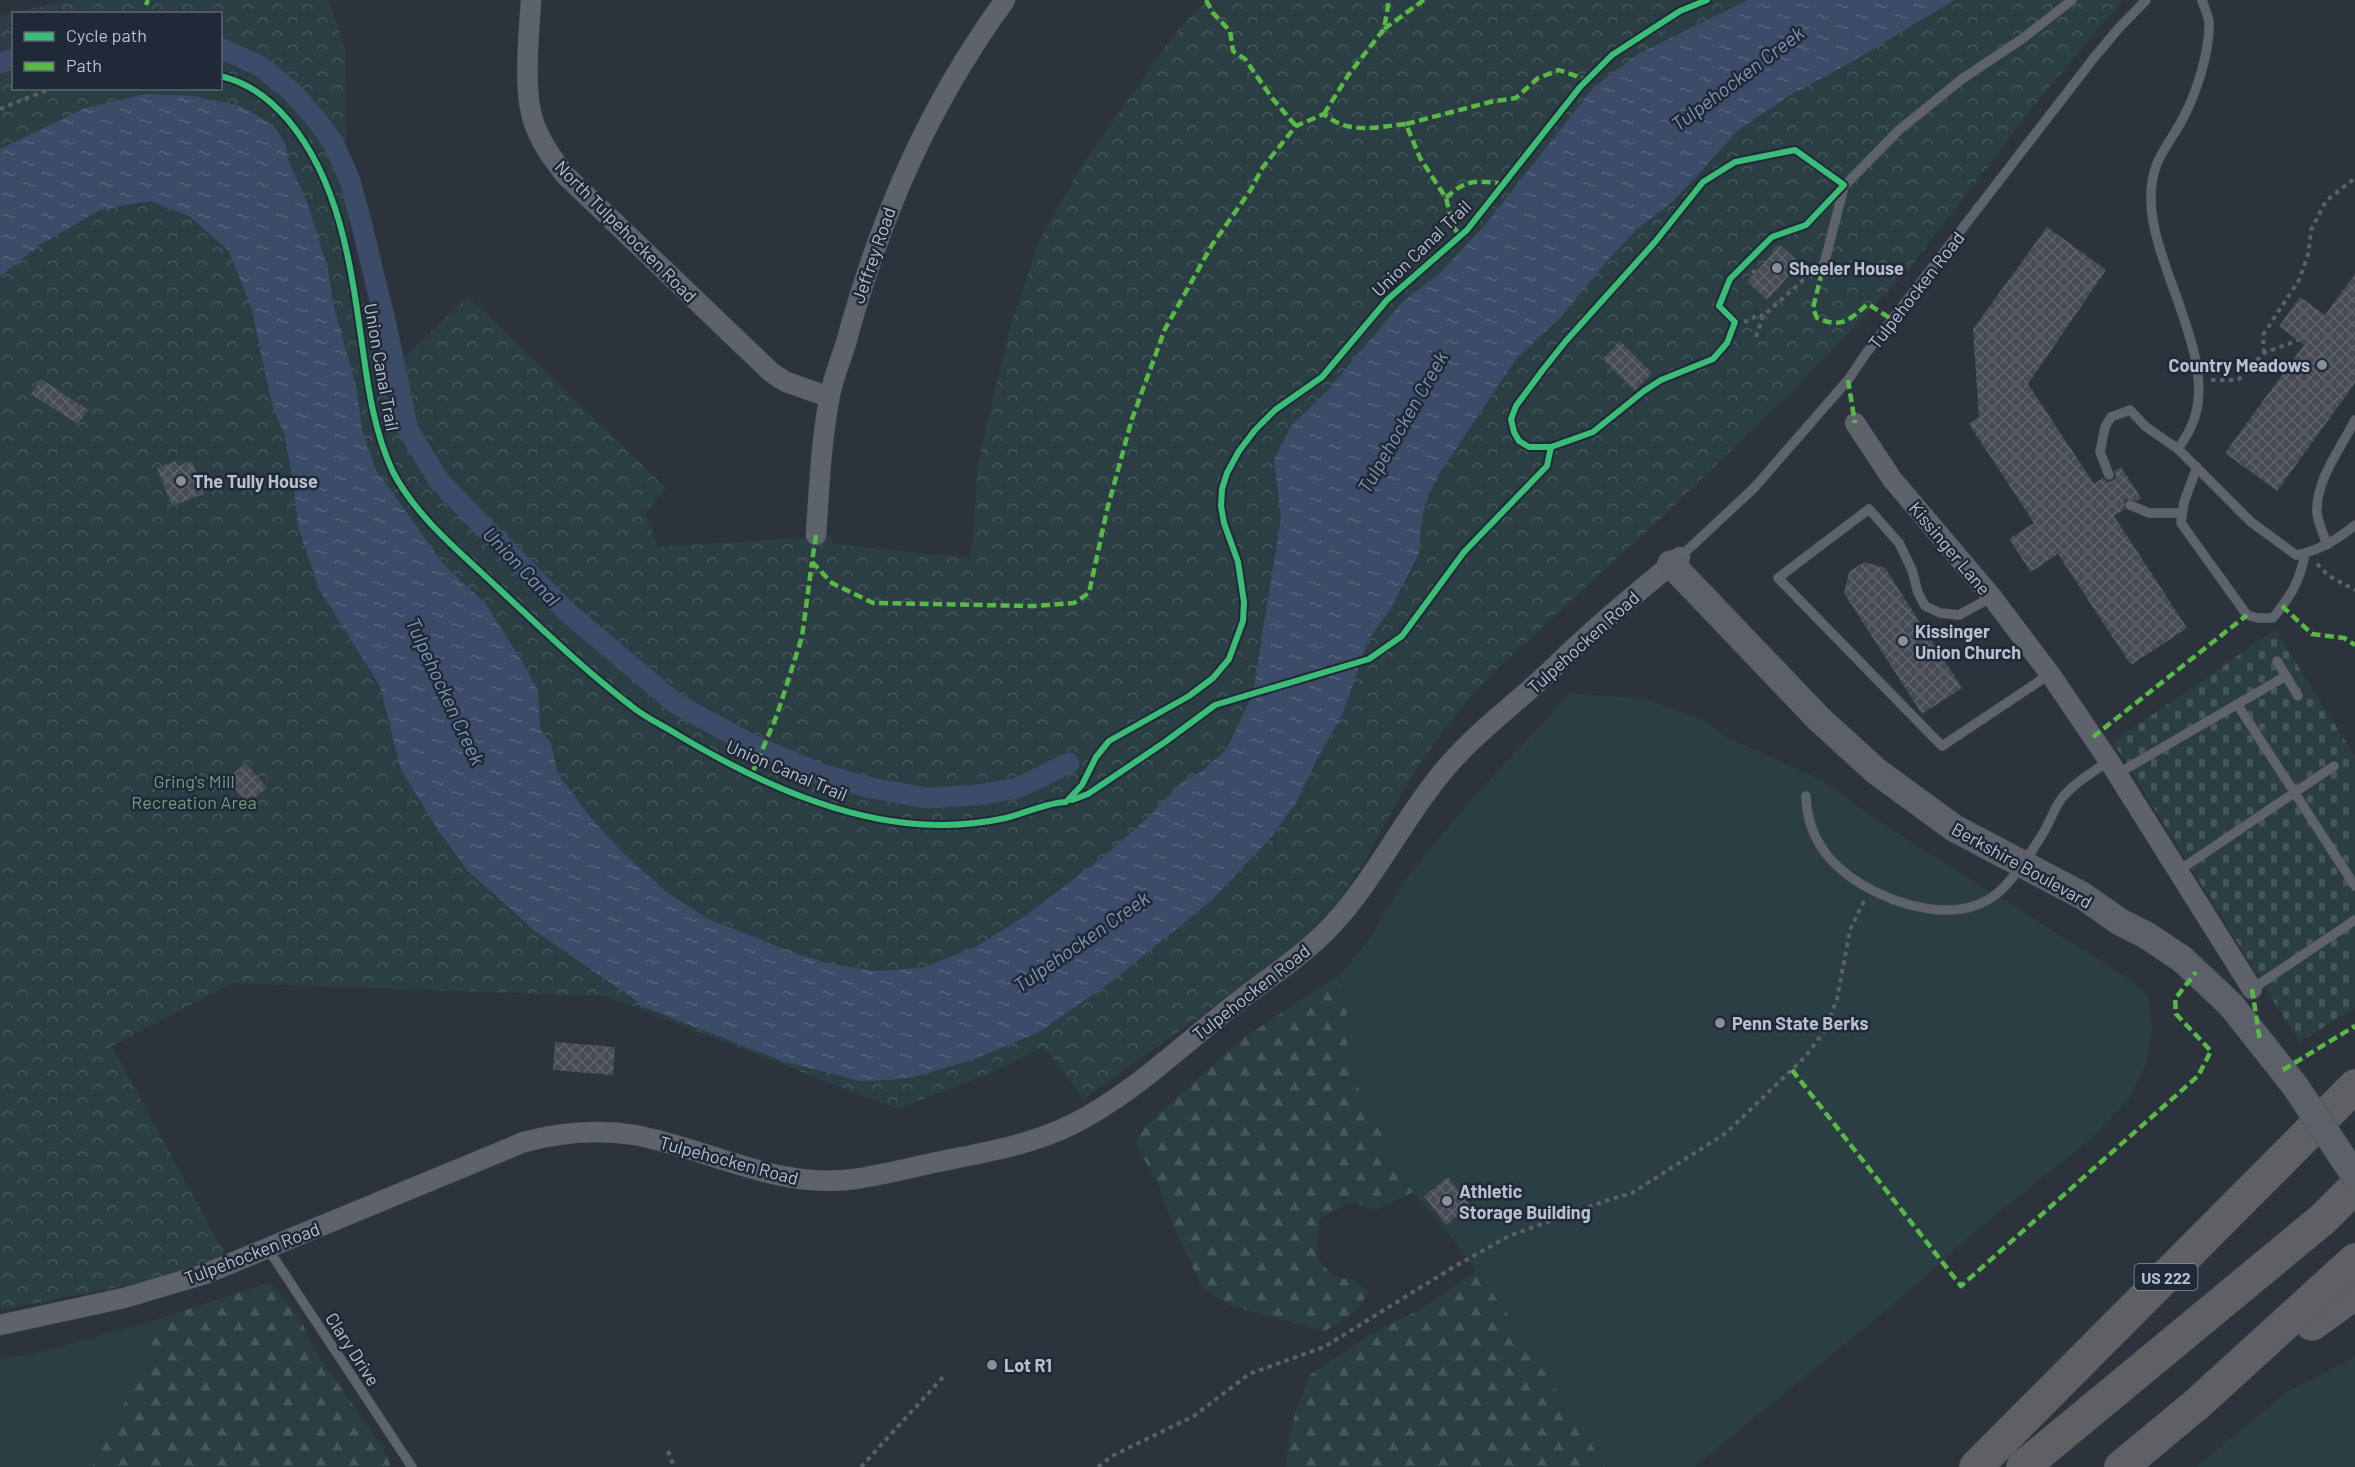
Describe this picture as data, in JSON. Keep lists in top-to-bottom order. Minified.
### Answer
{"streets":{"highway":["US 222"],"street":["North Tulpehocken Road","Jeffrey Road","Tulpehocken Road","Kissinger Lane","Berkshire Boulevard"],"lane":["Clary Drive"],"cycle path":["Union Canal Trail"]},"crossings":[["North Tulpehocken Road","Jeffrey Road"],["Tulpehocken Road","Berkshire Boulevard"],["Tulpehocken Road","Clary Drive"]],"water":["Tulpehocken Creek","Union Canal"],"parks":["Gring's Mill Recreation Area"],"places":["Sheeler House","Country Meadows","The Tully House","Kissinger Union Church","Penn State Berks","Athletic Storage Building","Lot R1"],"legend":["Cycle path","Path"]}
